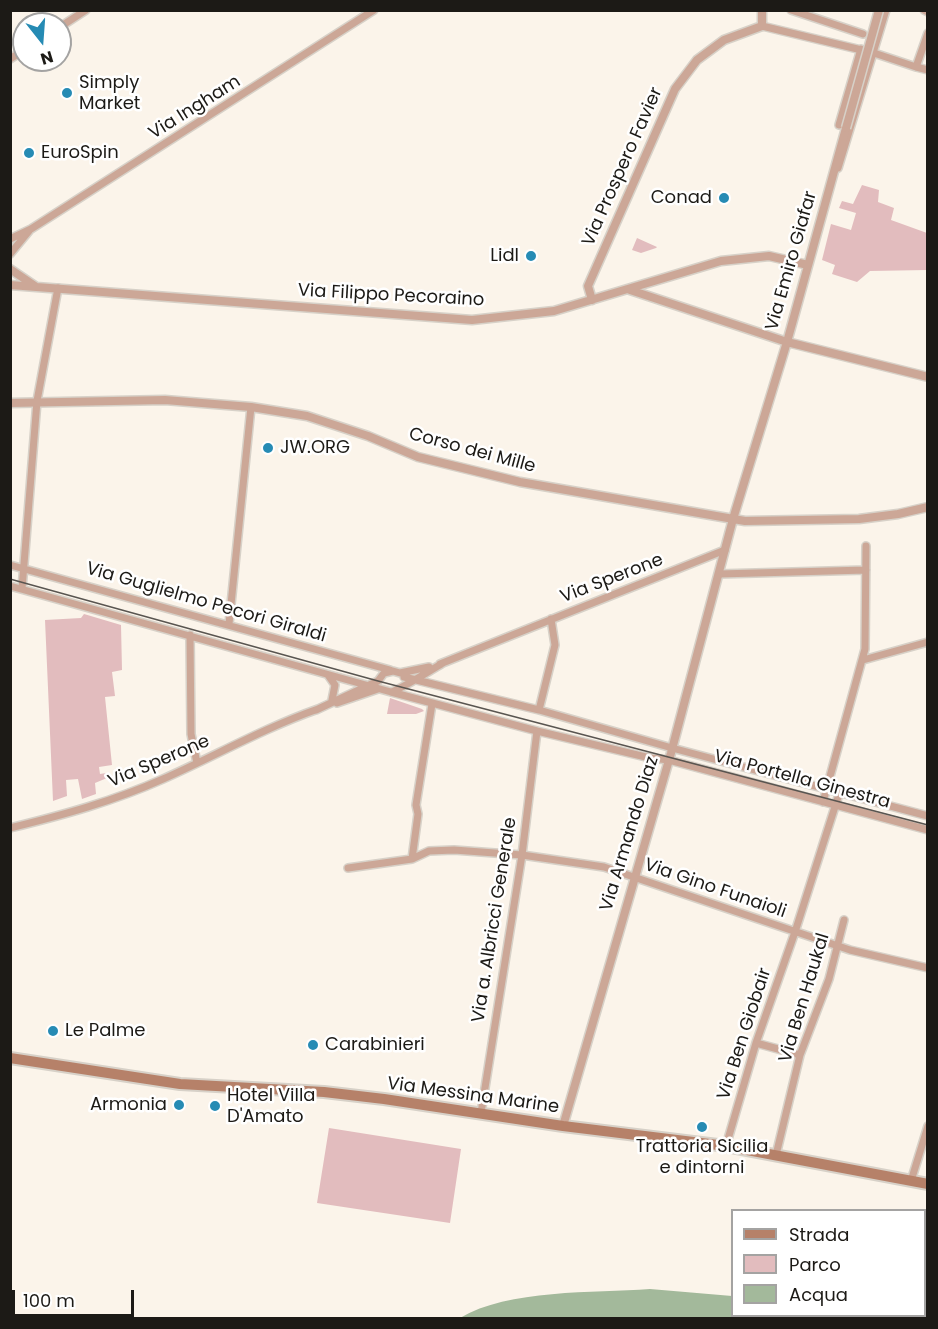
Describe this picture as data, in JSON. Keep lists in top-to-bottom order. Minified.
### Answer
{"streets":{"main road":["Via Messina Marine"],"street":["Via Ingham","Via Prospero Favier","Via Emiro Giafar","Via Filippo Pecoraino","Corso dei Mille","Via Sperone","Via Guglielmo Pecori Giraldi","Via Portella Ginestra","Via Armando Diaz","Via Gino Funaioli","Via a. Albricci Generale","Via Ben Haukal","Via Ben Giobair"]},"crossings":[["Via Prospero Favier","Via Filippo Pecoraino"],["Via Emiro Giafar","Via Filippo Pecoraino"],["Via Emiro Giafar","Corso dei Mille"],["Via Emiro Giafar","Via Sperone"],["Via Emiro Giafar","Via Armando Diaz"],["Via Sperone","Via Armando Diaz"],["Via Guglielmo Pecori Giraldi","Via Portella Ginestra"],["Via Guglielmo Pecori Giraldi","Via Armando Diaz"],["Via Portella Ginestra","Via Armando Diaz"],["Via Portella Ginestra","Via Ben Giobair"],["Via Armando Diaz","Via Gino Funaioli"],["Via Armando Diaz","Via Messina Marine"],["Via Gino Funaioli","Via a. Albricci Generale"],["Via Gino Funaioli","Via Ben Haukal"],["Via Gino Funaioli","Via Ben Giobair"],["Via a. Albricci Generale","Via Messina Marine"],["Via Ben Haukal","Via Messina Marine"],["Via Ben Giobair","Via Messina Marine"]],"places":["Simply Market","EuroSpin","Conad","Lidl","JW.ORG","Le Palme","Carabinieri","Armonia","Hotel Villa D'Amato","Trattoria Sicilia e dintorni"],"legend":["Strada","Parco","Acqua"],"scale_bar":"100 m","north":"bottom"}
